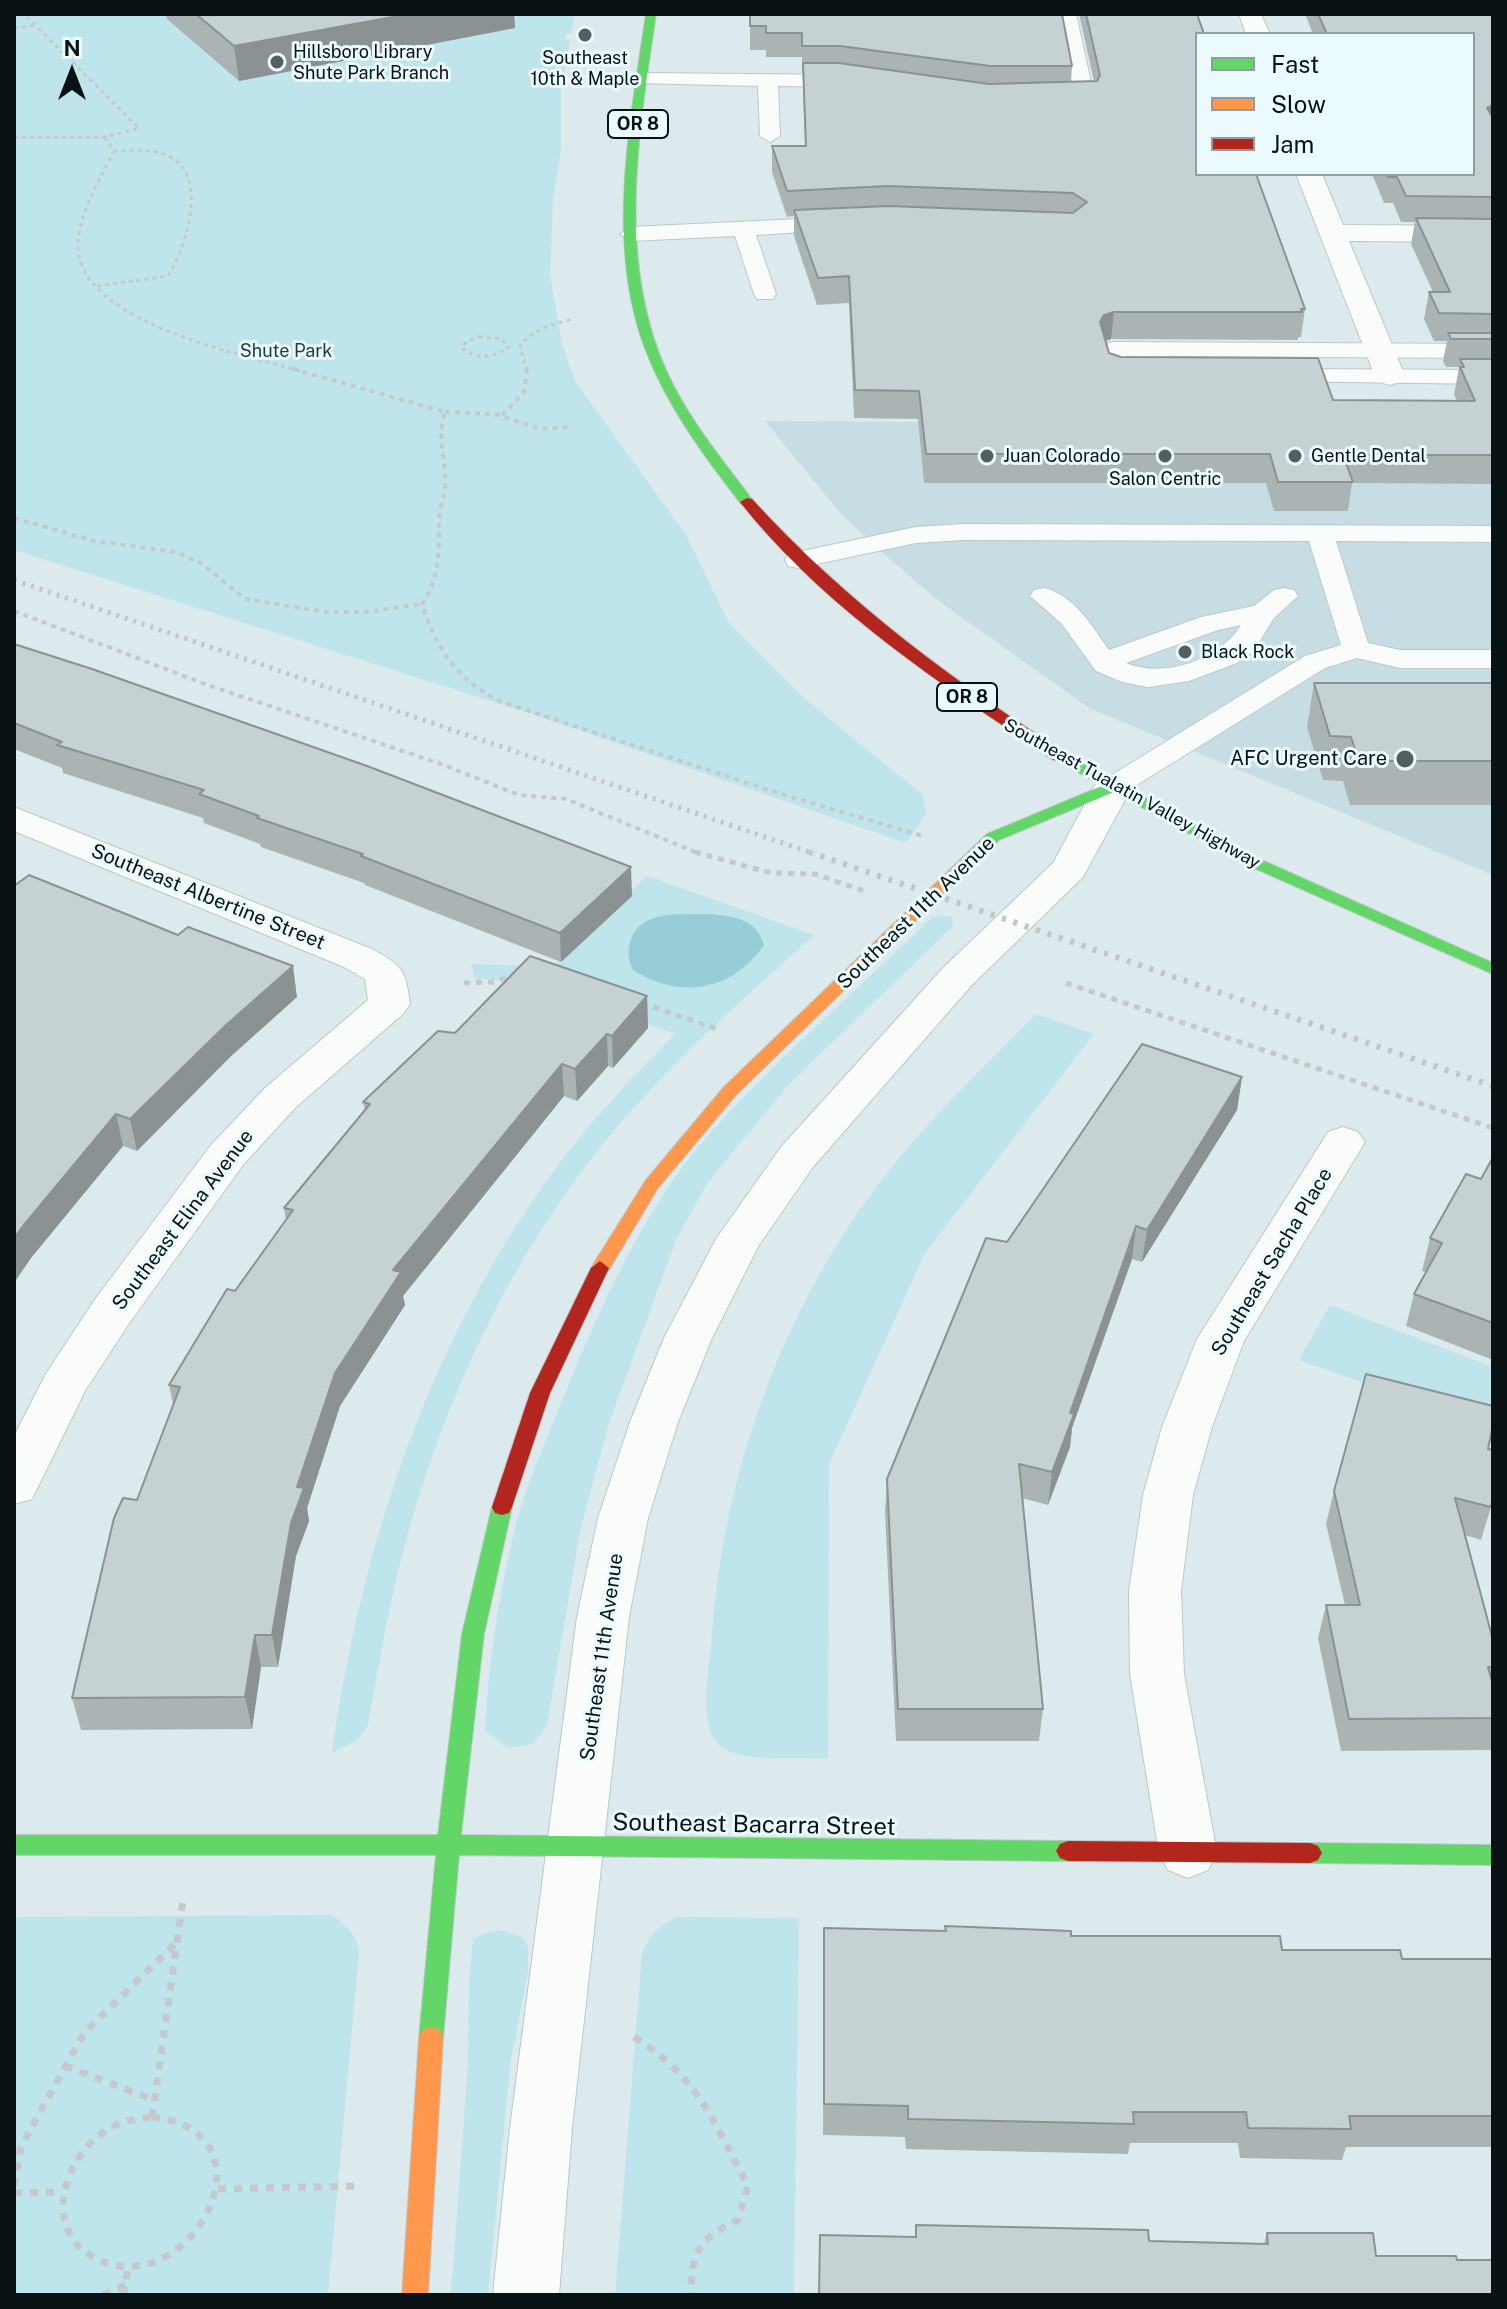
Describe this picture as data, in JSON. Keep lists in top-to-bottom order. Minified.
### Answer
{"streets":{"main road":["OR 8","Southeast Tualatin Valley Highway","Southeast 11th Avenue","Southeast Bacarra Street"],"street":["Southeast Albertine Street","Southeast Elina Avenue","Southeast Sacha Place"]},"crossings":[["OR 8","Southeast Tualatin Valley Highway"],["Southeast Tualatin Valley Highway","Southeast 11th Avenue"],["Southeast Albertine Street","Southeast Elina Avenue"],["Southeast 11th Avenue","Southeast Bacarra Street"],["Southeast Sacha Place","Southeast Bacarra Street"]],"parks":["Shute Park"],"places":["Southeast 10th & Maple","Hillsboro Library Shute Park Branch","Juan Colorado","Salon Centric","Gentle Dental","Black Rock","AFC Urgent Care"],"legend":["Fast","Slow","Jam"],"north":"top"}
